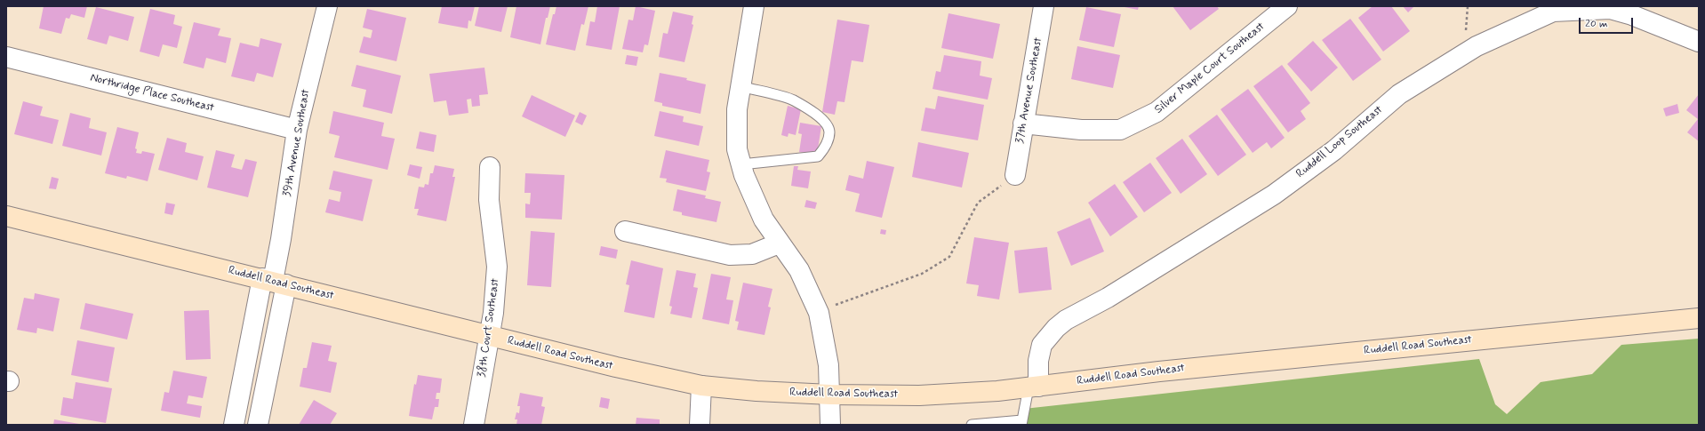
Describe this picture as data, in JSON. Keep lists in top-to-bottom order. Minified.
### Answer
{"streets":{"main road":["Ruddell Road Southeast"],"street":["Silver Maple Court Southeast","37th Avenue Southeast","Northridge Place Southeast","Ruddell Loop Southeast","39th Avenue Southeast","38th Court Southeast"]},"crossings":[["Silver Maple Court Southeast","37th Avenue Southeast"],["Northridge Place Southeast","39th Avenue Southeast"],["Ruddell Loop Southeast","Ruddell Road Southeast"],["39th Avenue Southeast","Ruddell Road Southeast"],["Ruddell Road Southeast","38th Court Southeast"]],"scale_bar":"20 m"}
